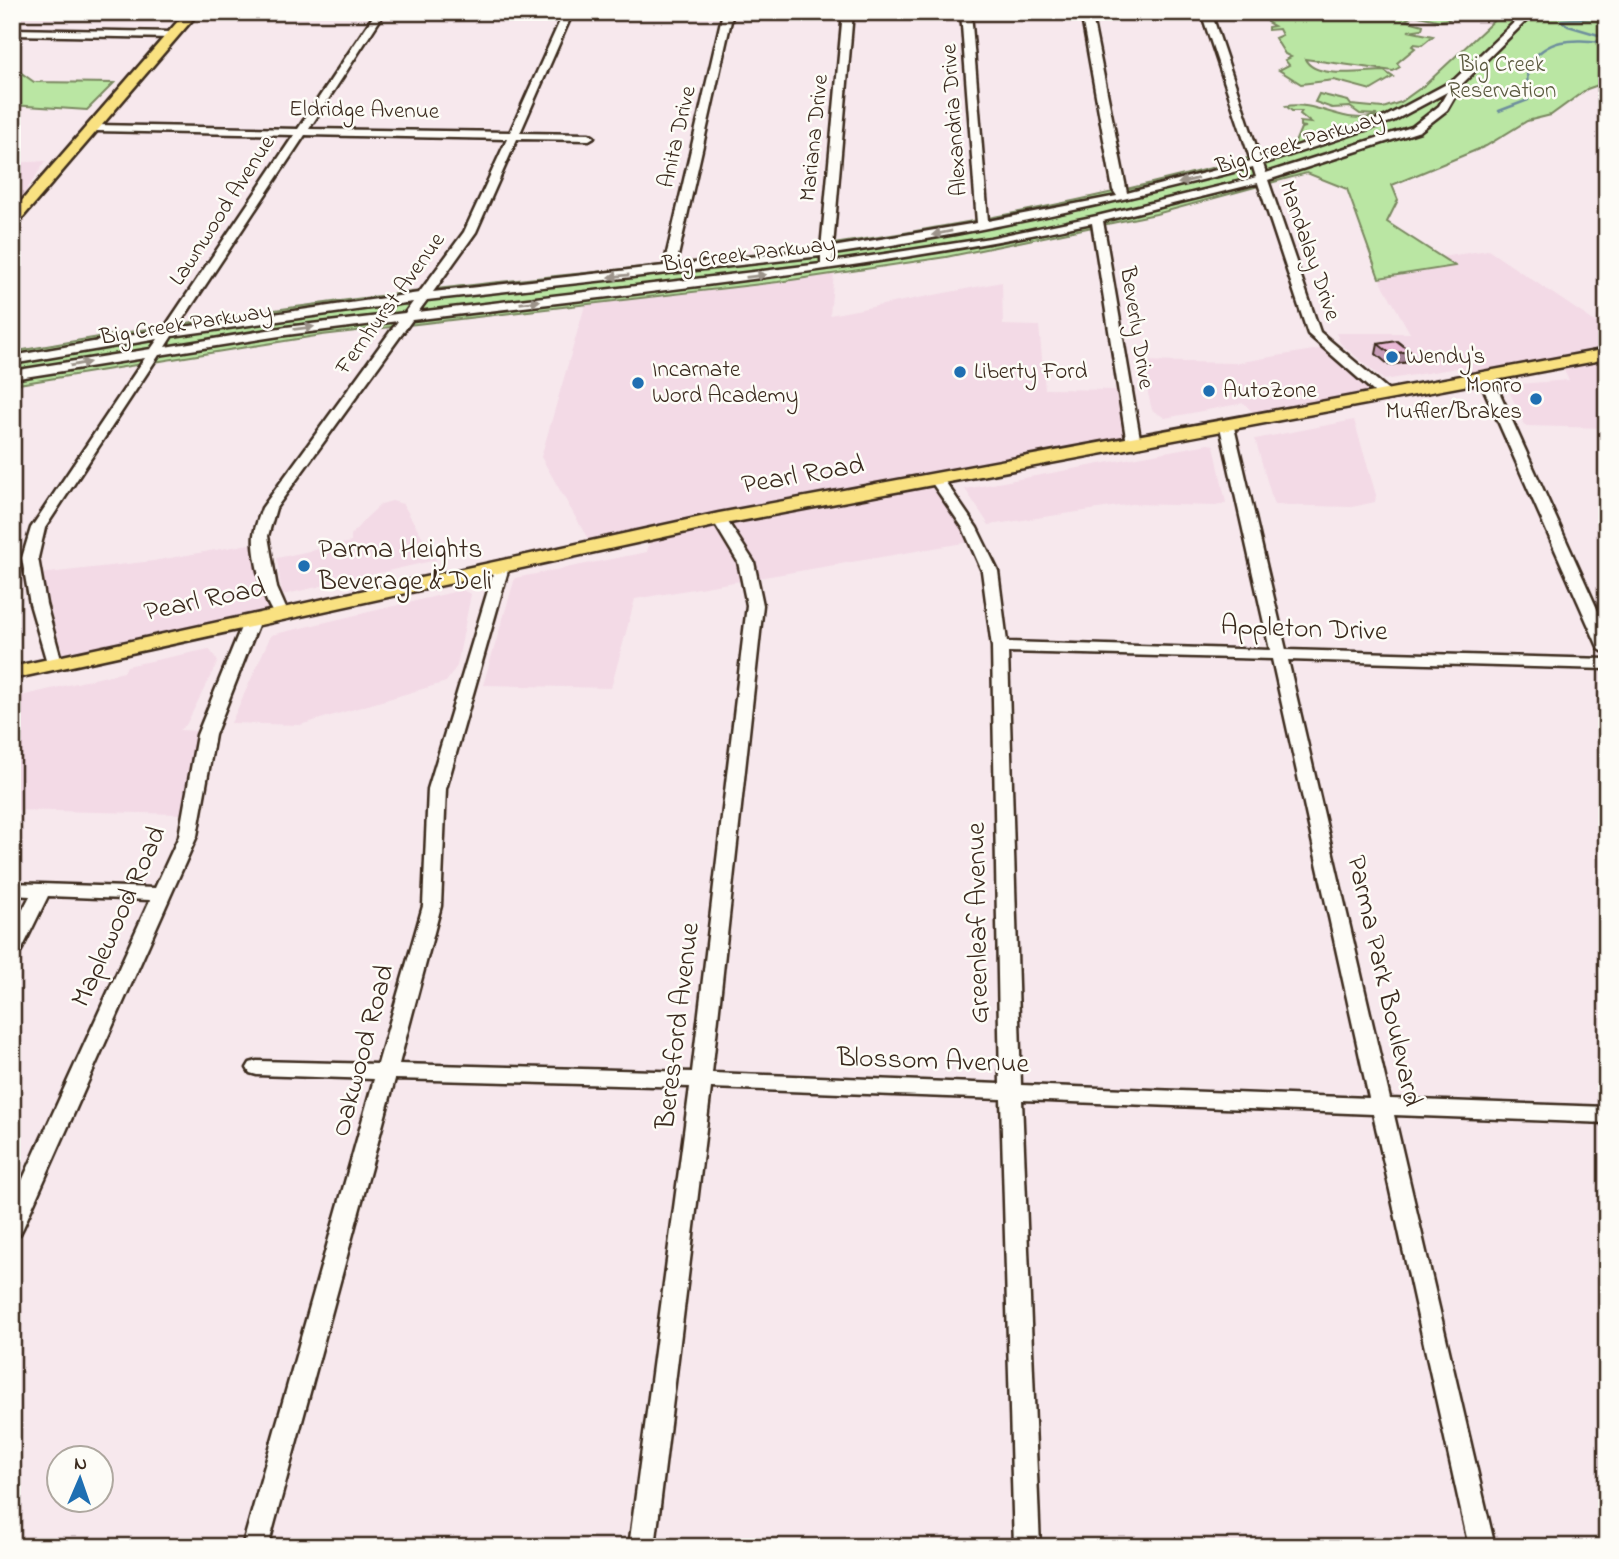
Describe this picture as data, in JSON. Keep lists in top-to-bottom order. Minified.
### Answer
{"streets":{"main road":["Pearl Road"],"street":["Eldridge Avenue","Alexandria Drive","Anita Drive","Mariana Drive","Big Creek Parkway","Lawnwood Avenue","Mandalay Drive","Fernhurst Avenue","Beverly Drive","Appleton Drive","Maplewood Road","Greenleaf Avenue","Parma Park Boulevard","Beresford Avenue","Oakwood Road","Blossom Avenue"]},"crossings":[["Eldridge Avenue","Lawnwood Avenue"],["Eldridge Avenue","Fernhurst Avenue"],["Alexandria Drive","Big Creek Parkway"],["Anita Drive","Big Creek Parkway"],["Mariana Drive","Big Creek Parkway"],["Big Creek Parkway","Lawnwood Avenue"],["Big Creek Parkway","Mandalay Drive"],["Big Creek Parkway","Fernhurst Avenue"],["Big Creek Parkway","Beverly Drive"],["Lawnwood Avenue","Pearl Road"],["Mandalay Drive","Pearl Road"],["Fernhurst Avenue","Pearl Road"],["Beverly Drive","Pearl Road"],["Pearl Road","Maplewood Road"],["Pearl Road","Greenleaf Avenue"],["Pearl Road","Parma Park Boulevard"],["Pearl Road","Beresford Avenue"],["Pearl Road","Oakwood Road"],["Appleton Drive","Greenleaf Avenue"],["Appleton Drive","Parma Park Boulevard"],["Greenleaf Avenue","Blossom Avenue"],["Parma Park Boulevard","Blossom Avenue"],["Beresford Avenue","Blossom Avenue"],["Oakwood Road","Blossom Avenue"]],"parks":["Big Creek Reservation"],"places":["Wendy's","Liberty Ford","Incarnate Word Academy","AutoZone","Monro Muffler/Brakes","Parma Heights Beverage & Deli"],"north":"top"}
